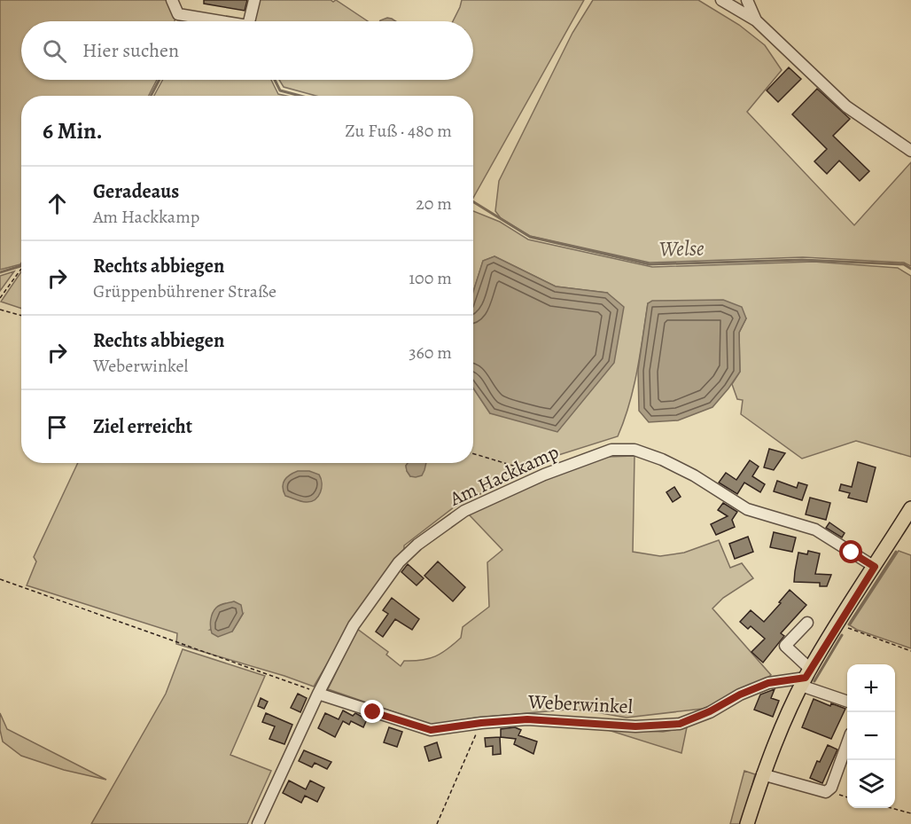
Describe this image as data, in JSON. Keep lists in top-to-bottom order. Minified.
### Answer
{"streets":{"street":["Am Hackkamp","Weberwinkel"]},"crossings":[["Am Hackkamp","Weberwinkel"]],"water":["Welse"],"page":{"search":"Hier suchen","heading":["6 Min.","Zu Fuß · 480 m"],"list":[["Geradeaus","Am Hackkamp","20 m"],["Rechts abbiegen","Grüppenbührener Straße","100 m"],["Rechts abbiegen","Weberwinkel","360 m"],"Ziel erreicht"],"map_buttons":["+","−"]}}
